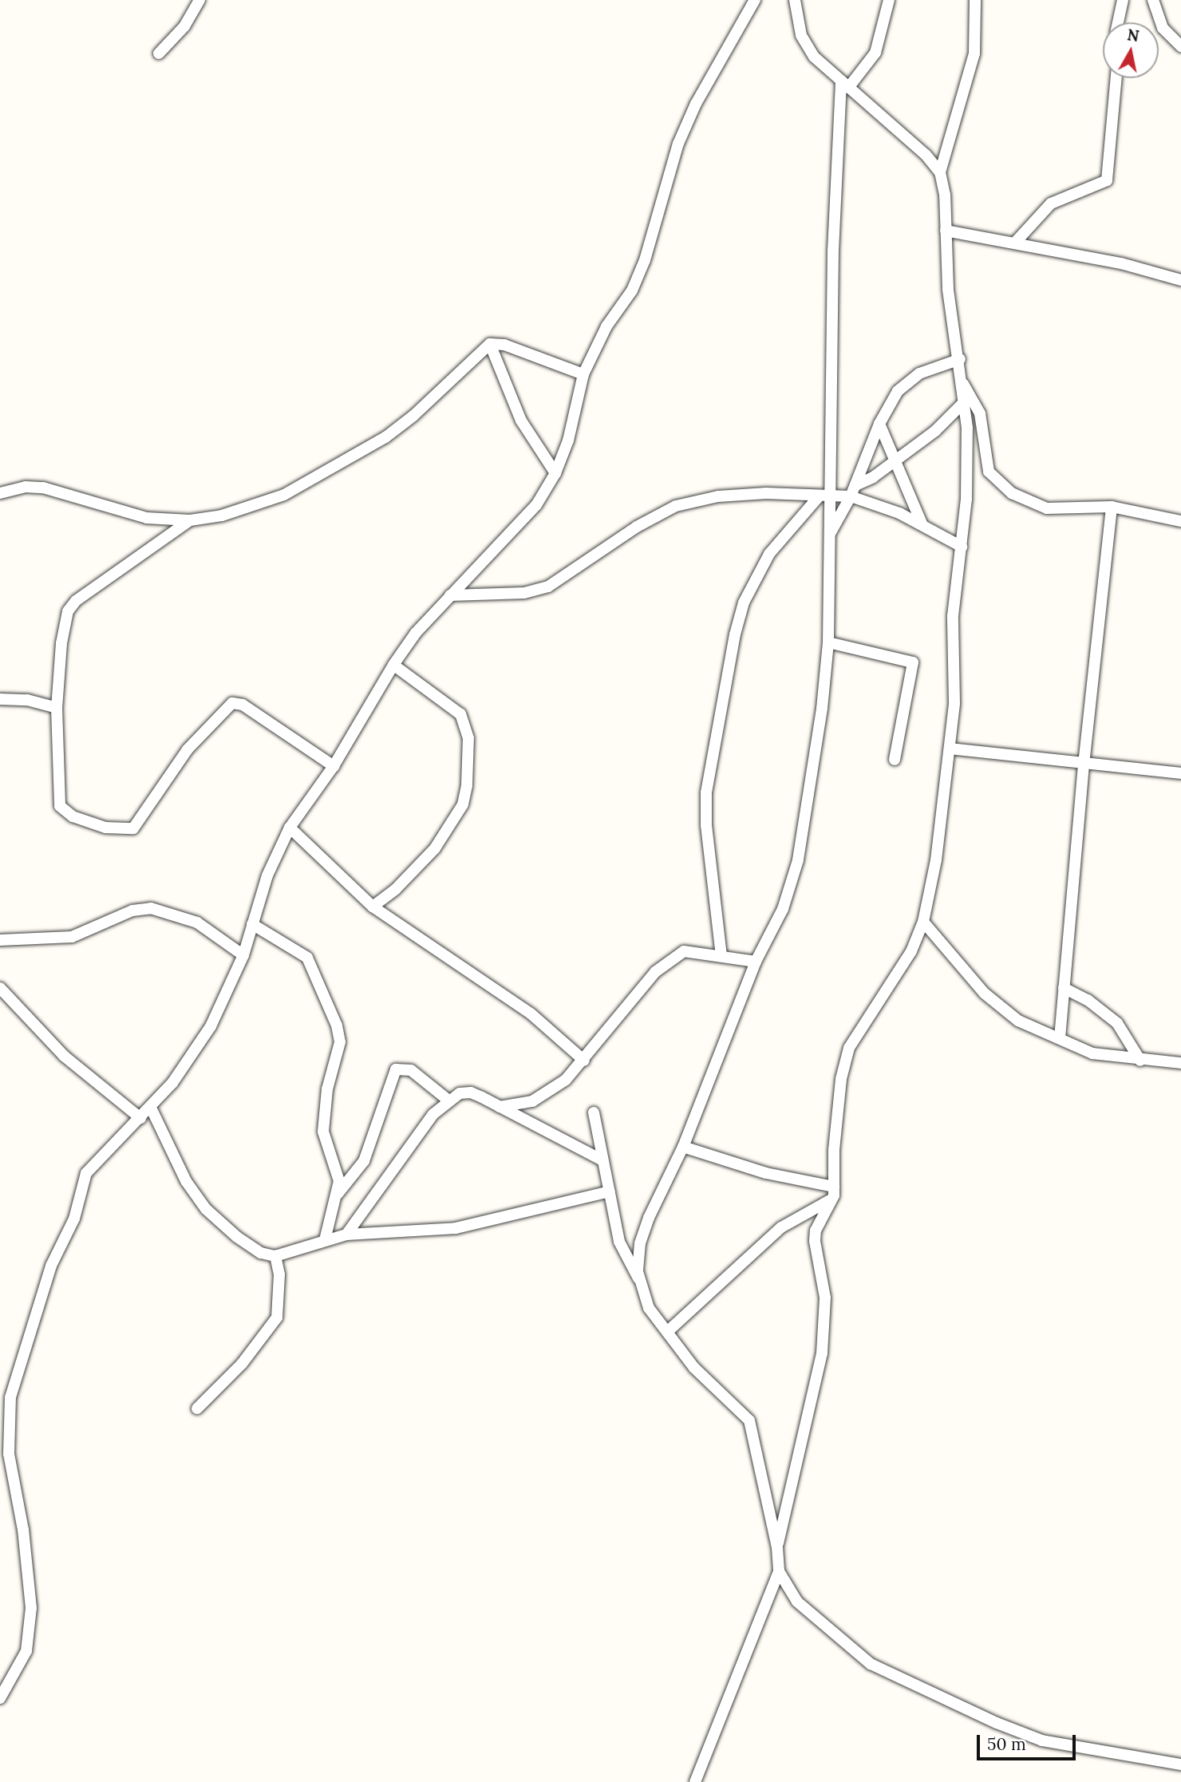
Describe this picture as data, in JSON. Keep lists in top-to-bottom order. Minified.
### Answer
{"scale_bar":"50 m","north":"top"}
